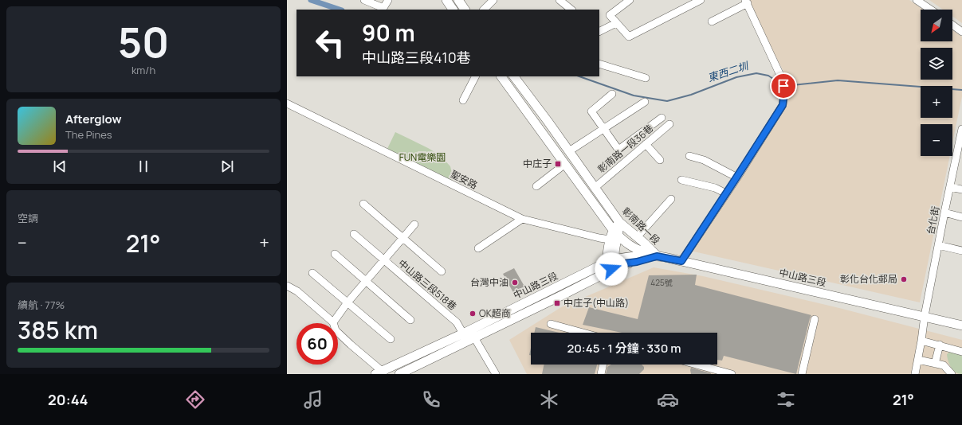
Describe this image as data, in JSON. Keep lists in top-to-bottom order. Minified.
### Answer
{"streets":{"main road":["彰南路一段","中山路三段"],"street":["彰南路一段36巷","聖安路","台化街","中山路三段518巷"]},"crossings":[["彰南路一段36巷","彰南路一段"],["聖安路","彰南路一段"],["台化街","中山路三段"],["彰南路一段","中山路三段"],["中山路三段","中山路三段518巷"]],"water":["東西二圳"],"parks":["FUN電樂園"],"places":{"transit":["中庄子","中庄子(中山路)"],"other":["彰化台化郵局","台灣中油","OK超商"]},"house_numbers":["425號"],"north":"bottom left","page":{"tile":[["50","km/h"],"空調",["續航 · 77%","385 km"]],"map_buttons":["+","−"],"turn":["90 m","中山路三段410巷"],"song":["Afterglow","The Pines"],"heat":["−","21°","+"],"limit":"60","trip":"20:45 · 1 分鐘 · 330 m","tabs":["20:44","21°"]}}
